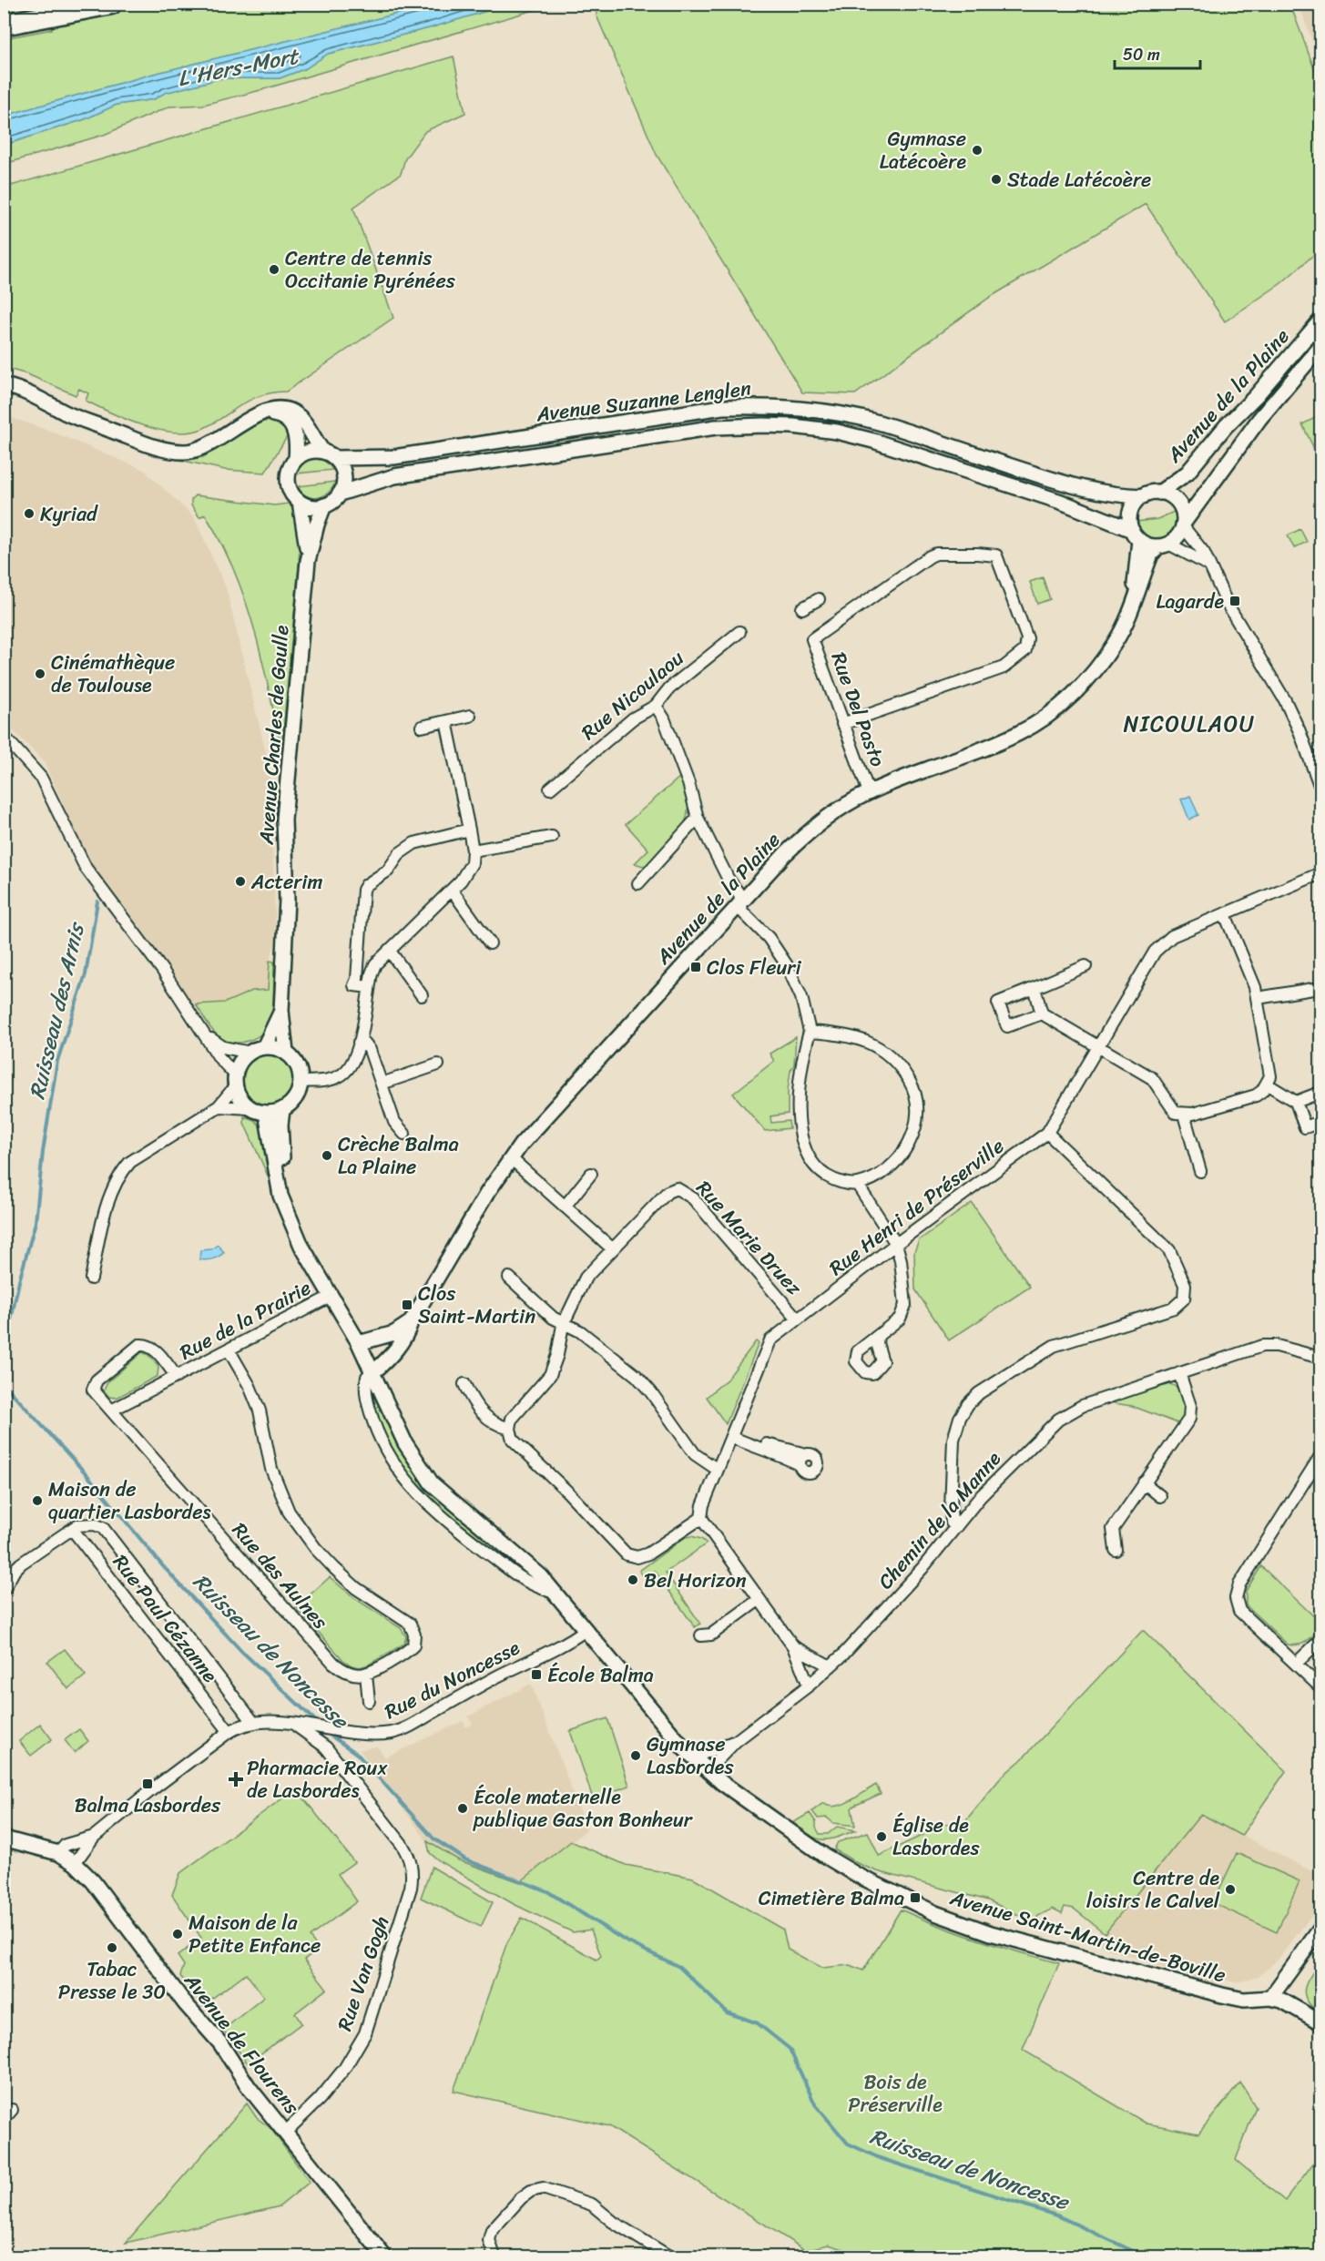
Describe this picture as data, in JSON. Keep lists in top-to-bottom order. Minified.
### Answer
{"streets":{"street":["Avenue de la Plaine","Avenue Suzanne Lenglen","Rue Nicoulaou","Rue Del Pasto","Avenue Charles de Gaulle","Rue Henri de Préserville","Rue Marie Druez","Rue de la Prairie","Chemin de la Manne","Rue des Aulnes","Rue Paul Cézanne","Rue du Noncesse","Avenue Saint-Martin-de-Boville","Rue Van Gogh","Avenue de Flourens"]},"crossings":[["Avenue de la Plaine","Avenue Suzanne Lenglen"],["Avenue de la Plaine","Rue Del Pasto"],["Avenue de la Plaine","Avenue Saint-Martin-de-Boville"],["Avenue Suzanne Lenglen","Avenue Charles de Gaulle"],["Avenue Charles de Gaulle","Avenue Saint-Martin-de-Boville"],["Rue Henri de Préserville","Rue Marie Druez"],["Rue de la Prairie","Rue des Aulnes"],["Rue de la Prairie","Avenue Saint-Martin-de-Boville"],["Chemin de la Manne","Avenue Saint-Martin-de-Boville"],["Rue Paul Cézanne","Rue du Noncesse"],["Rue du Noncesse","Avenue Saint-Martin-de-Boville"],["Rue du Noncesse","Rue Van Gogh"],["Rue Van Gogh","Avenue de Flourens"]],"districts":["NICOULAOU"],"water":["L'Hers-Mort","Ruisseau des Arnis","Ruisseau de Noncesse"],"parks":["Bois de Préserville"],"places":{"other":["Gymnase Latécoère","Stade Latécoère","Centre de tennis Occitanie Pyrénées","Kyriad","Cinémathèque de Toulouse","Acterim","Crèche Balma La Plaine","Maison de quartier Lasbordes","Bel Horizon","Gymnase Lasbordes","École maternelle publique Gaston Bonheur","Église de Lasbordes","Centre de loisirs le Calvel","Maison de la Petite Enfance","Tabac Presse le 30"],"transit":["Lagarde","Clos Fleuri","Clos Saint-Martin","École Balma","Balma Lasbordes","Cimetière Balma"],"health":["Pharmacie Roux de Lasbordes"]},"scale_bar":"50 m"}
